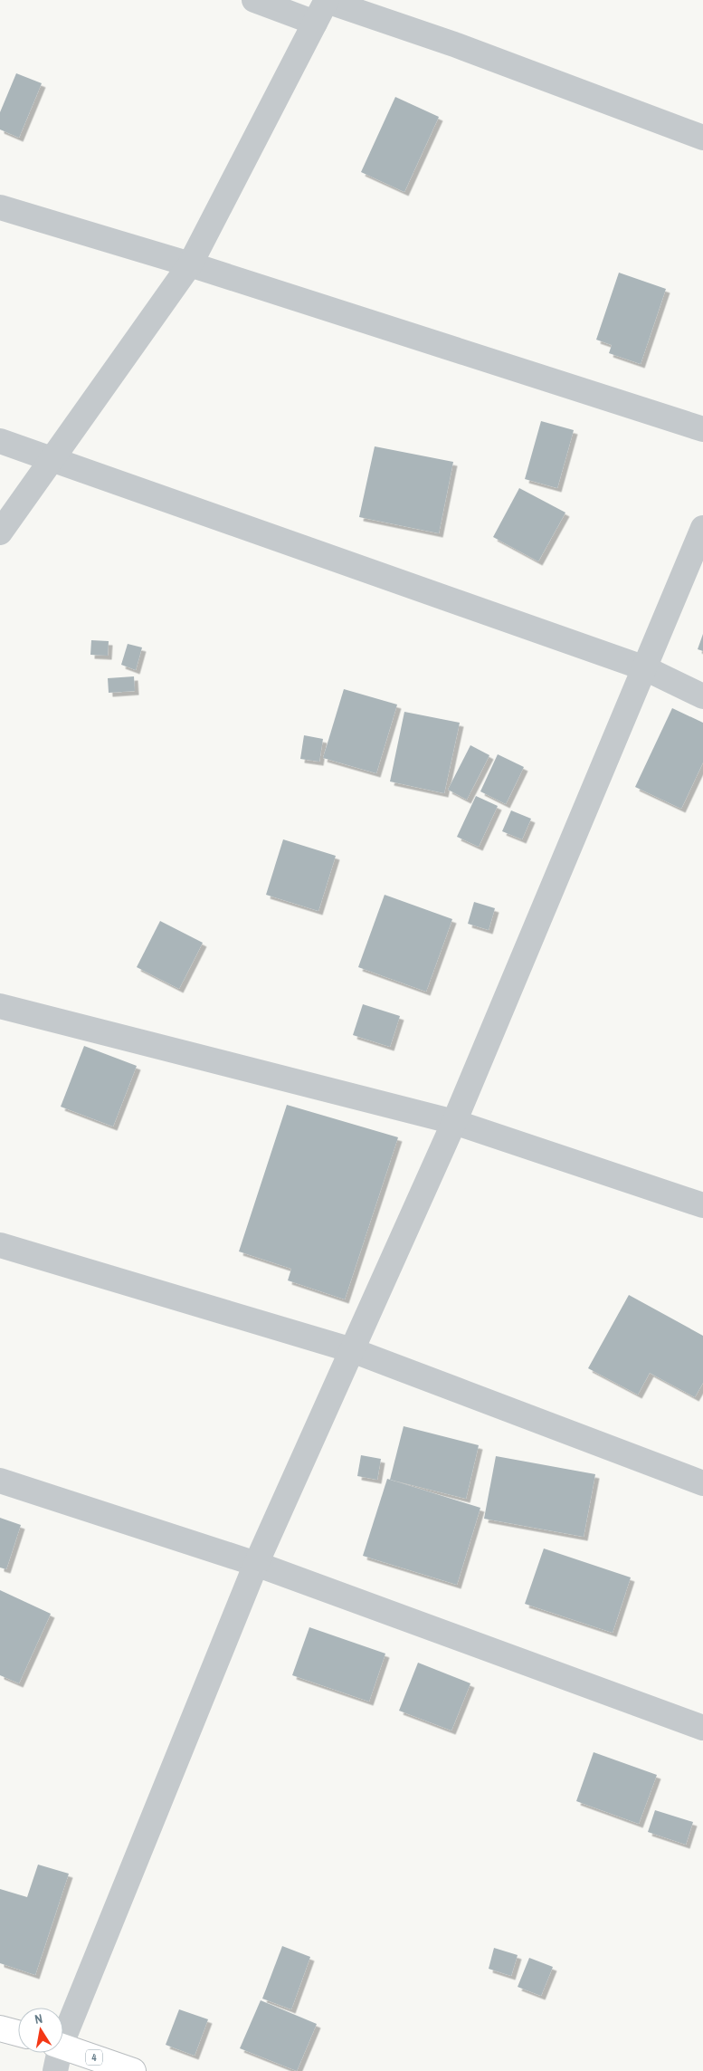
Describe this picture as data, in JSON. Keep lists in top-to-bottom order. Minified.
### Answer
{"streets":{"highway":["4"]},"north":"top"}
